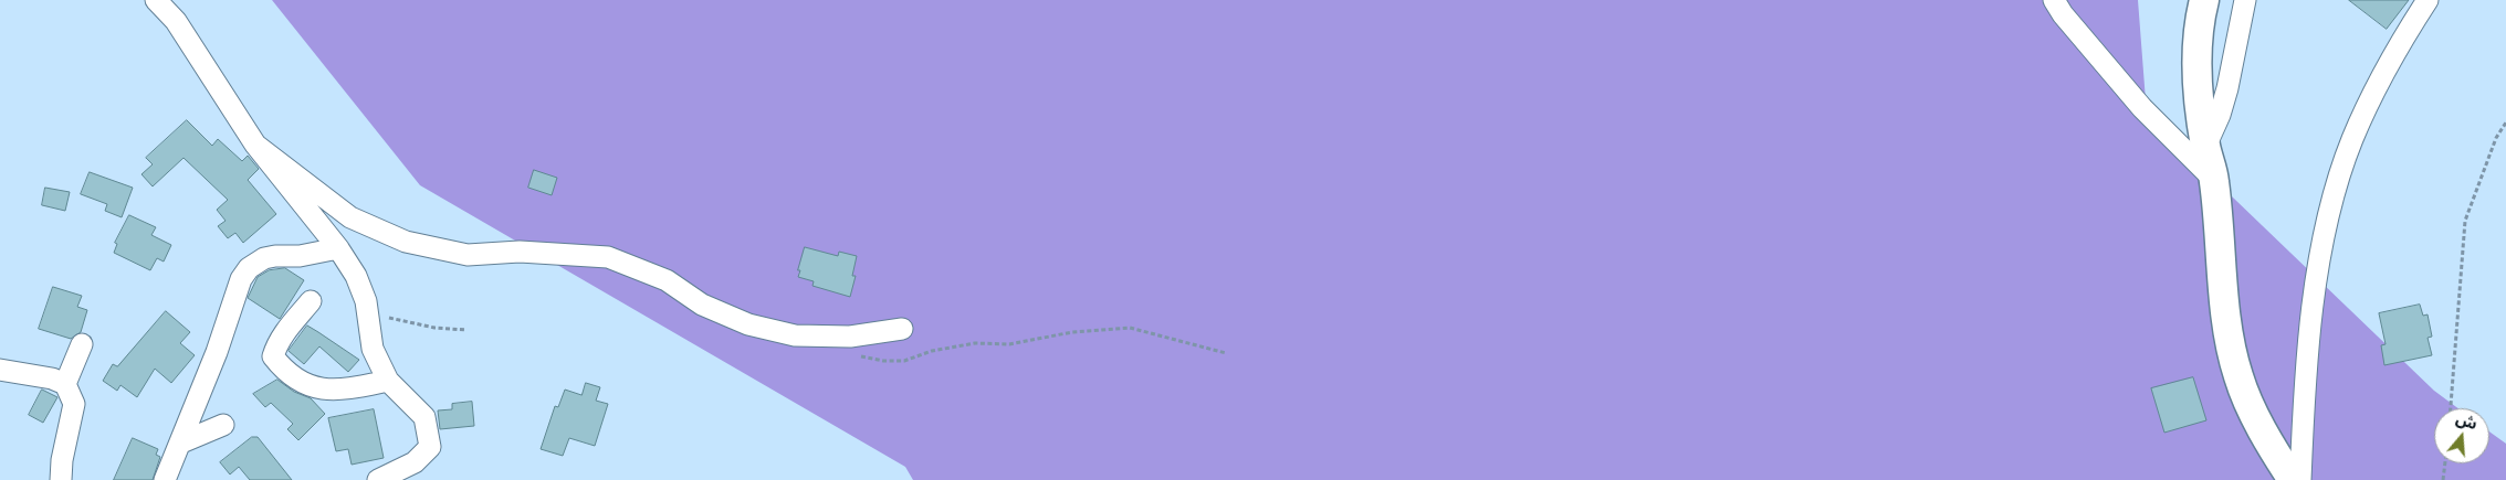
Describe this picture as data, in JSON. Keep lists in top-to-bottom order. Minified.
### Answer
{"north":"top"}
